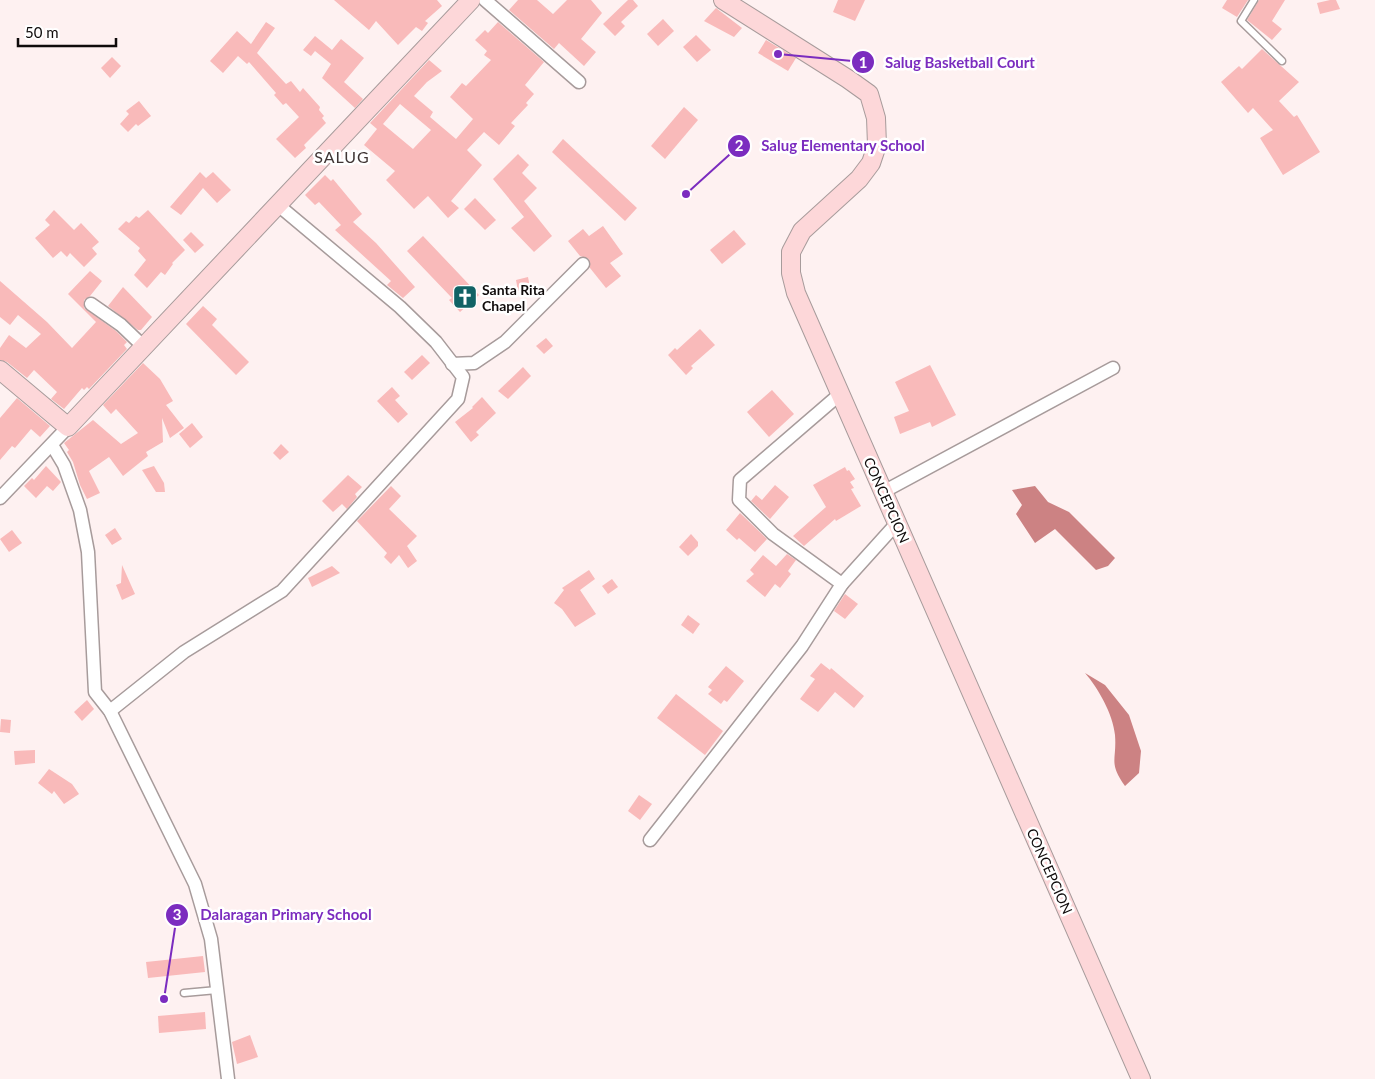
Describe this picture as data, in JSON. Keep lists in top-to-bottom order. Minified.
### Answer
{"streets":{"main road":["CONCEPCION"]},"districts":["SALUG"],"places":{"other":["Salug Basketball Court","Salug Elementary School","Dalaragan Primary School"],"church":["Santa Rita Chapel"]},"scale_bar":"50 m"}
